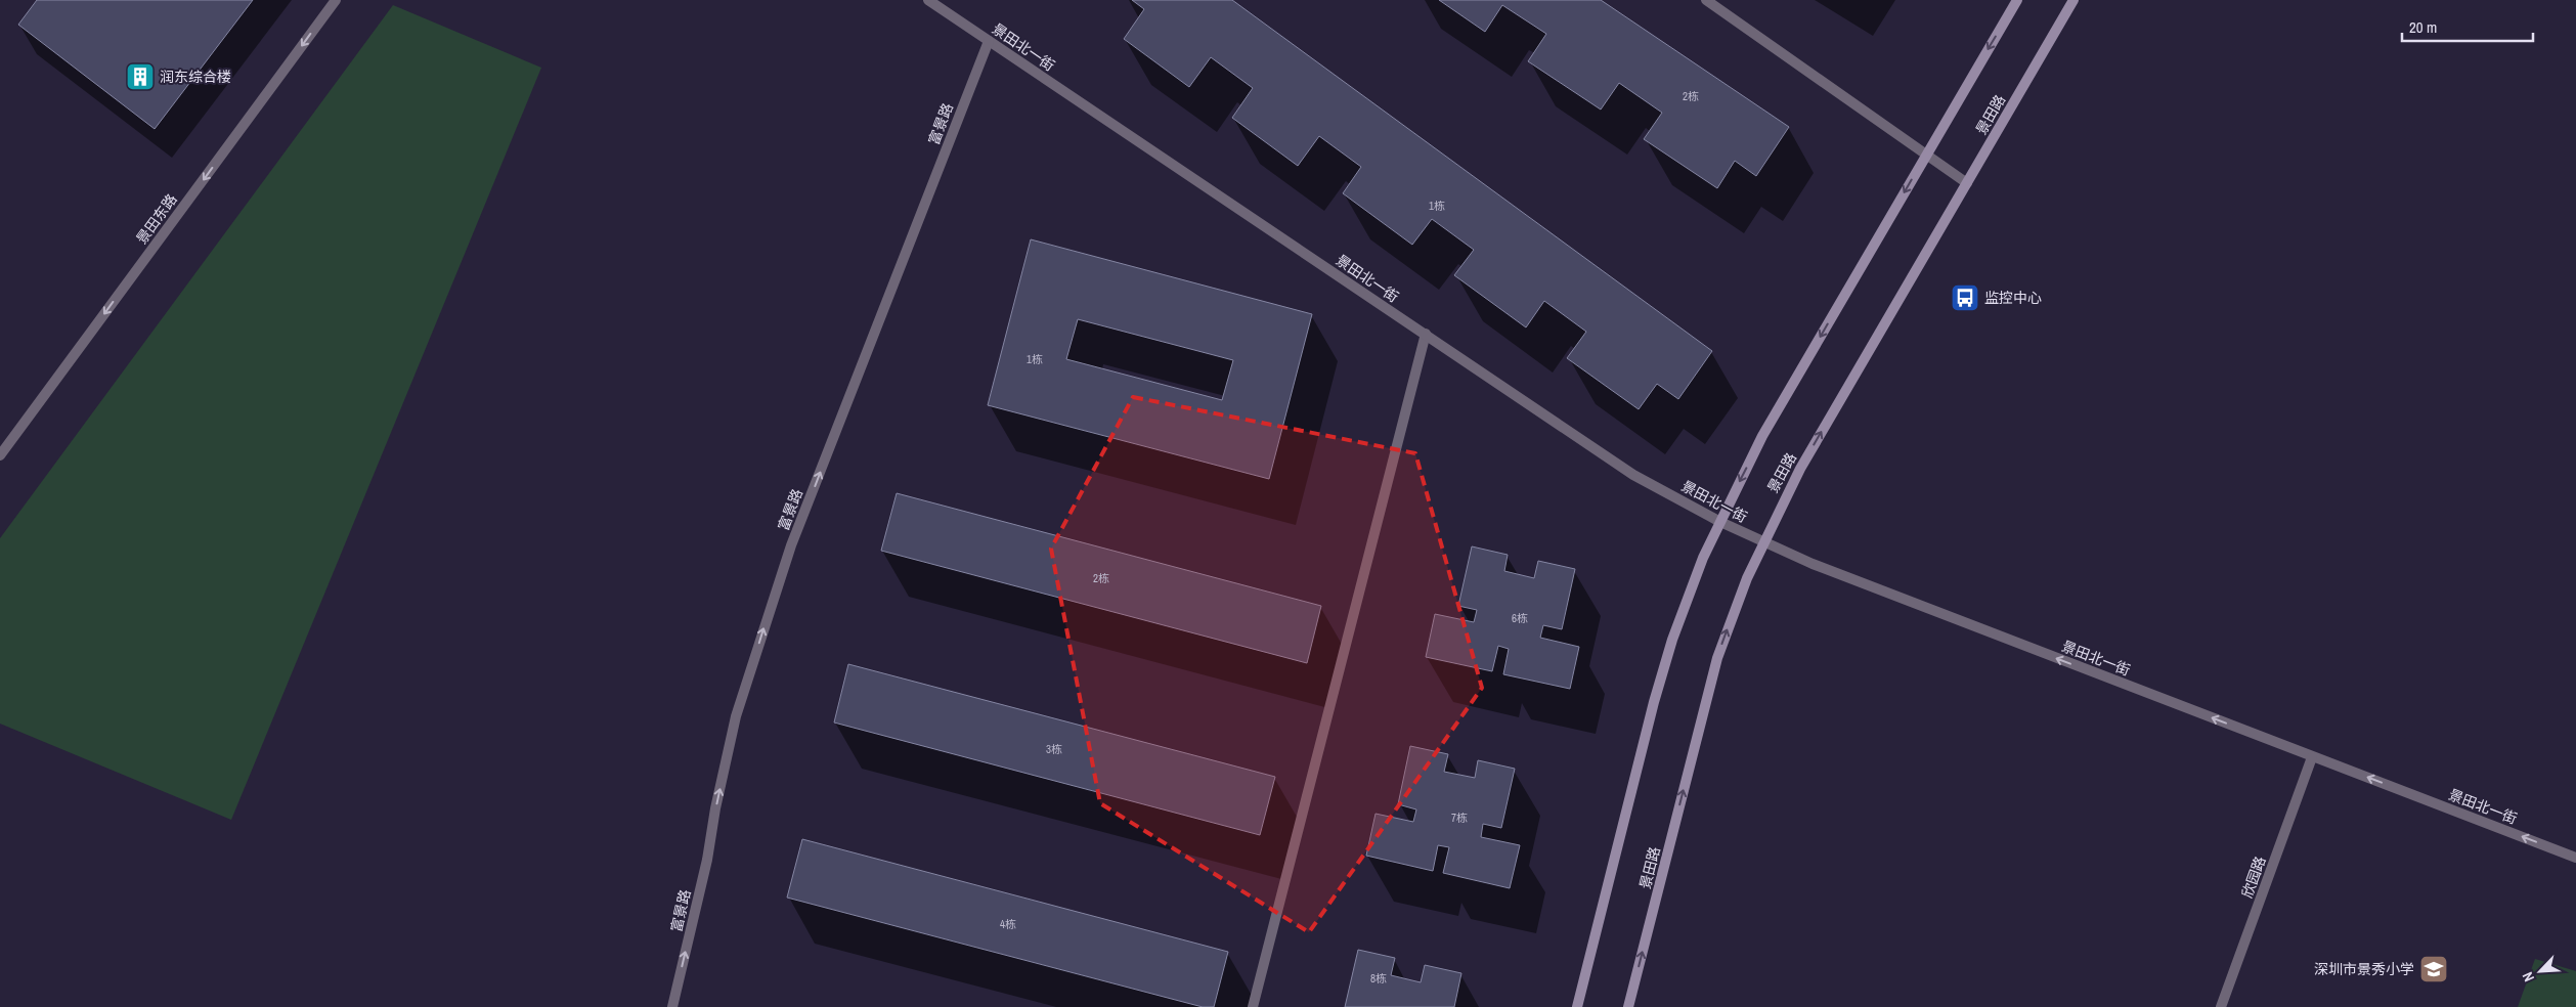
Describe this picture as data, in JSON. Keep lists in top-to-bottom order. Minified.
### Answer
{"streets":{"main road":["景田路"],"street":["景田北一街","富景路","景田东路","欣园路"]},"crossings":[["景田北一街","景田路"],["景田北一街","富景路"],["景田北一街","欣园路"]],"one_way":["景田北一街","富景路","景田东路"],"places":{"building":["润东综合楼"],"bus stop":["监控中心"],"school or university":["深圳市景秀小学"]},"house_numbers":["2栋","1栋","1栋","2栋","6栋","3栋","7栋","4栋","8栋"],"scale_bar":"20 m","north":"bottom left"}
